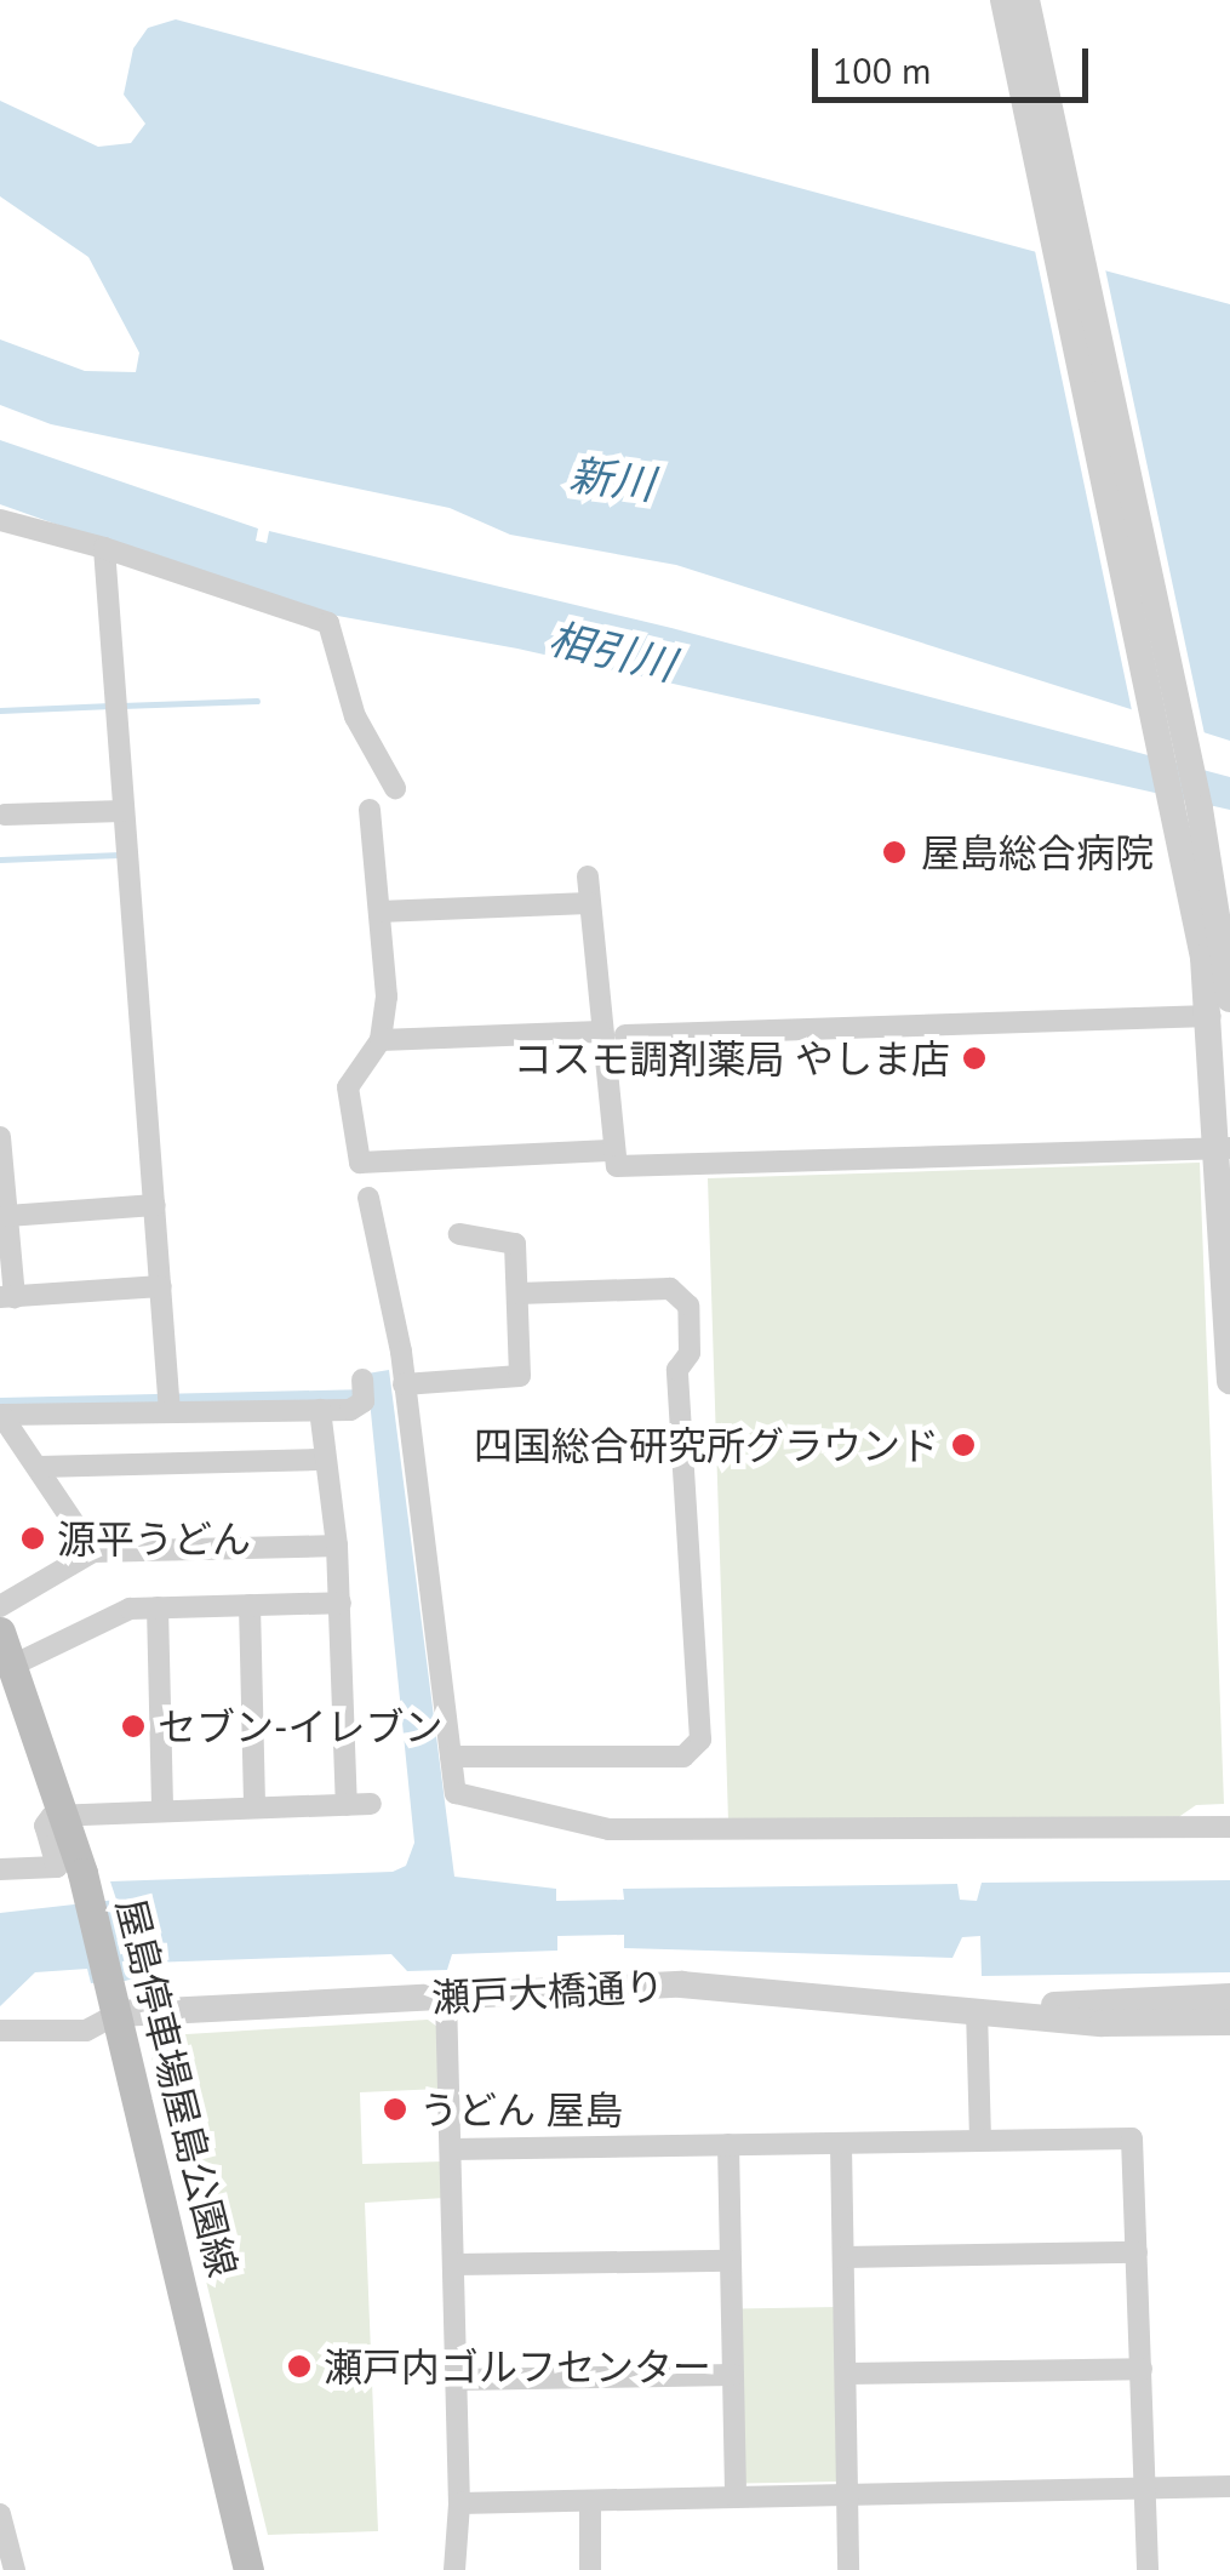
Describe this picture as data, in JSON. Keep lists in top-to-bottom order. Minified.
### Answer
{"streets":{"main road":["屋島停車場屋島公園線"],"street":["瀬戸大橋通り"]},"crossings":[["瀬戸大橋通り","屋島停車場屋島公園線"]],"water":["新川","相引川"],"places":["屋島総合病院","コスモ調剤薬局 やしま店","四国総合研究所グラウンド","源平うどん","セブン-イレブン","うどん 屋島","瀬戸内ゴルフセンター"],"scale_bar":"100 m"}
